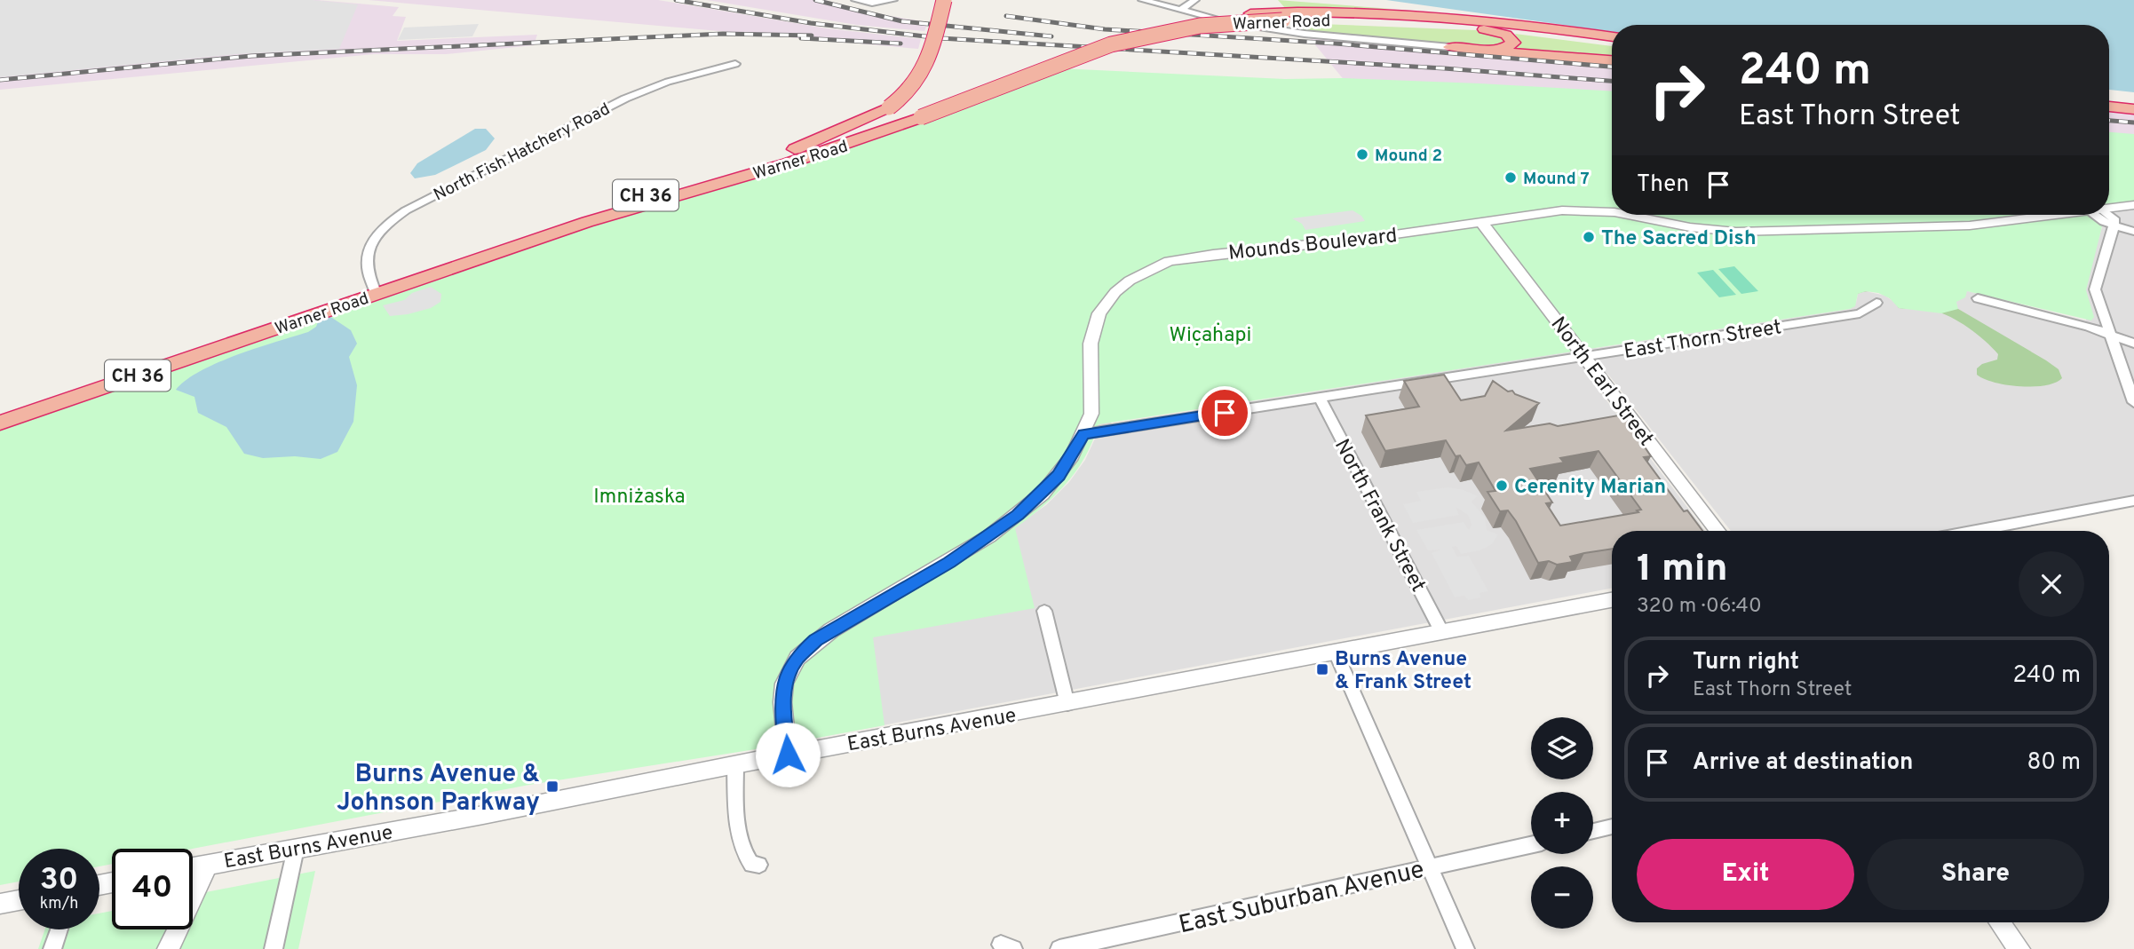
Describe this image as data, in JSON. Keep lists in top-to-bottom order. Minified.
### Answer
{"streets":{"highway":["Warner Road","CH 36"],"street":["North Fish Hatchery Road","Mounds Boulevard","East Thorn Street","North Earl Street","North Frank Street","East Burns Avenue","East Suburban Avenue"]},"crossings":[["Warner Road","North Fish Hatchery Road"],["Mounds Boulevard","East Thorn Street"],["Mounds Boulevard","North Earl Street"],["Mounds Boulevard","East Burns Avenue"],["East Thorn Street","North Earl Street"],["East Thorn Street","North Frank Street"],["North Frank Street","East Burns Avenue"]],"parks":["Wic̣aḣapi","Imniżaska"],"places":{"other":["Mound 2","Mound 7","The Sacred Dish","Cerenity Marian"],"transit":["Burns Avenue & Frank Street","Burns Avenue & Johnson Parkway"]},"page":{"turn":["240 m","East Thorn Street"],"then":"Then","heading":["1 min","320 m · 06:40"],"list":[{"name":"Turn right","note":"East Thorn Street","value":"240 m"},{"name":"Arrive at destination","value":"80 m"}],"map_buttons":["+","−"],"buttons":["Exit","Share"],"speed":"30 km/h","limit":"40"}}
